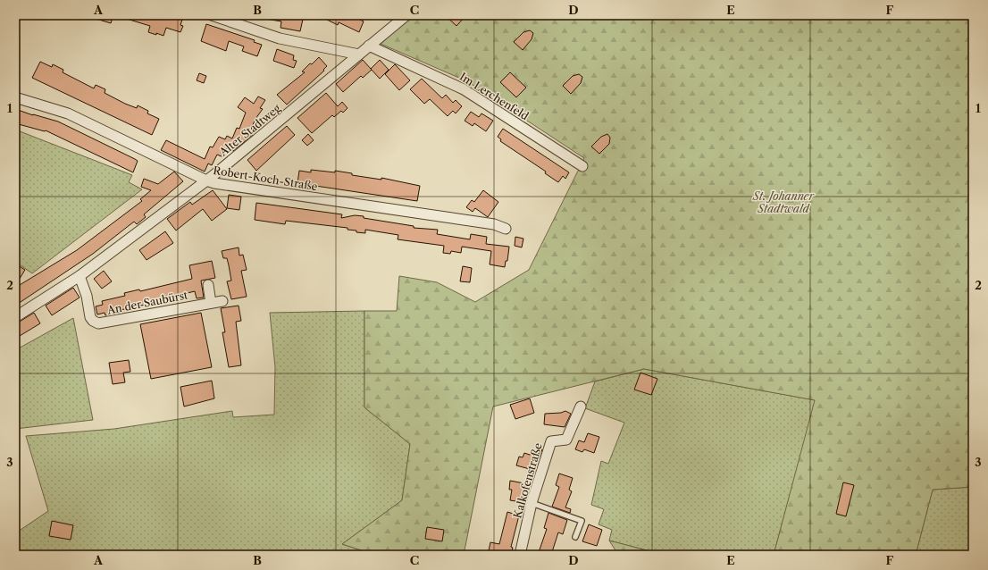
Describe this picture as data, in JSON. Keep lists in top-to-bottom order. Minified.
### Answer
{"streets":{"street":["Im Lerchenfeld","Alter Stadtweg","Robert-Koch-Straße","An der Saubürst","Kalkofenstraße"]},"crossings":[["Im Lerchenfeld","Alter Stadtweg"],["Alter Stadtweg","Robert-Koch-Straße"],["Alter Stadtweg","An der Saubürst"]],"parks":["St. Johanner Stadtwald"],"grid":{"columns":["A","B","C","D","E","F"],"rows":["1","2","3"]}}
